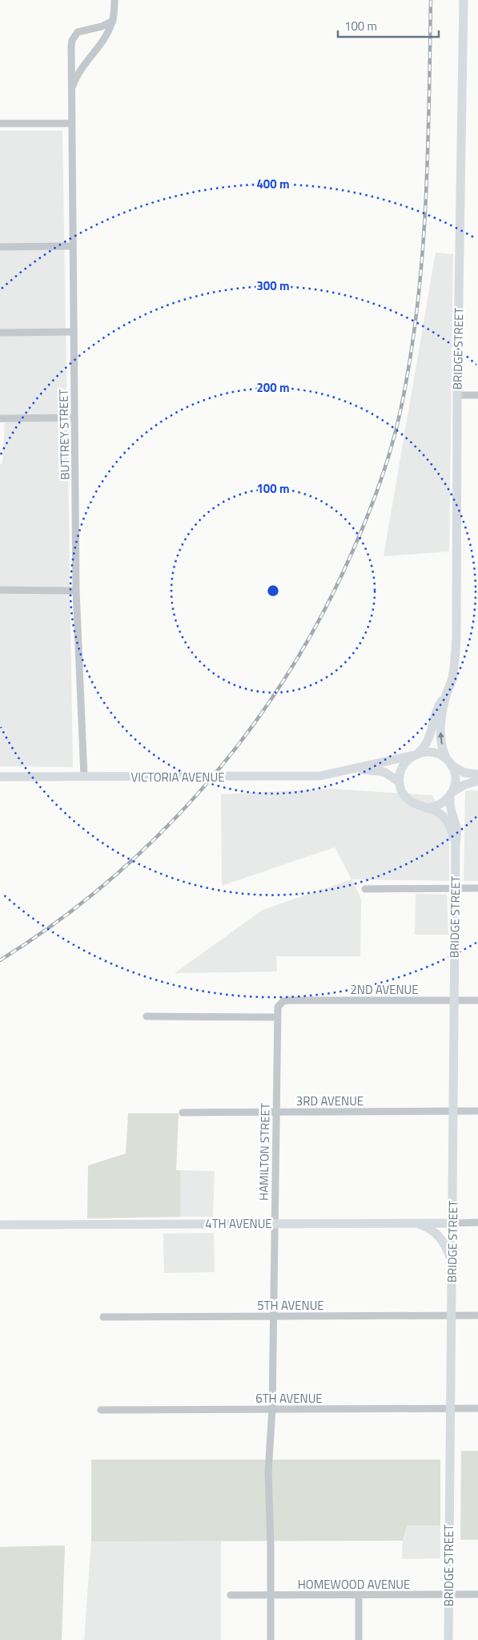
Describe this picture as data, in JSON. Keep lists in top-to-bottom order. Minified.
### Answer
{"streets":{"main road":["BRIDGE STREET","VICTORIA AVENUE","4TH AVENUE"],"street":["BUTTREY STREET","2ND AVENUE","3RD AVENUE","HAMILTON STREET","5TH AVENUE","6TH AVENUE","HOMEWOOD AVENUE"]},"crossings":[["BRIDGE STREET","VICTORIA AVENUE"],["BRIDGE STREET","2ND AVENUE"],["BRIDGE STREET","3RD AVENUE"],["BRIDGE STREET","4TH AVENUE"],["BRIDGE STREET","5TH AVENUE"],["BRIDGE STREET","6TH AVENUE"],["BRIDGE STREET","HOMEWOOD AVENUE"],["BUTTREY STREET","VICTORIA AVENUE"],["2ND AVENUE","HAMILTON STREET"],["3RD AVENUE","HAMILTON STREET"],["HAMILTON STREET","4TH AVENUE"],["HAMILTON STREET","5TH AVENUE"],["HAMILTON STREET","6TH AVENUE"],["HAMILTON STREET","HOMEWOOD AVENUE"]],"scale_bar":"100 m","rings":["400 m","300 m","200 m","100 m"]}
